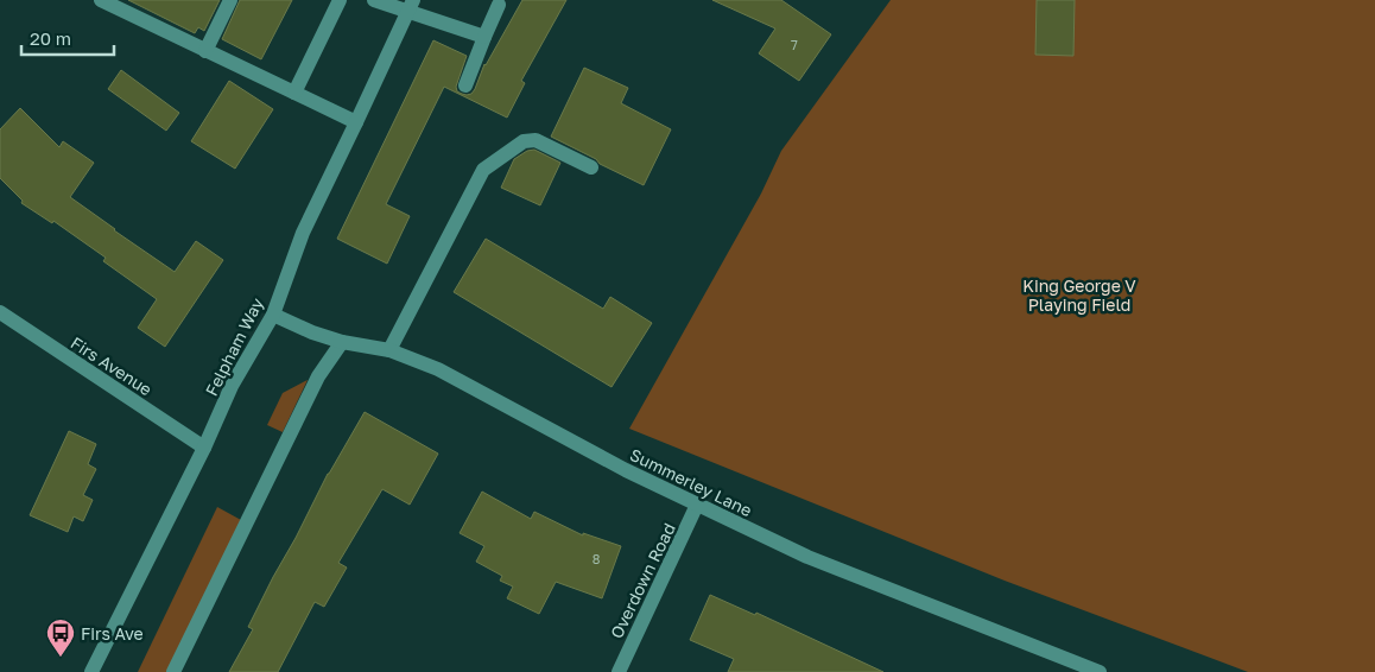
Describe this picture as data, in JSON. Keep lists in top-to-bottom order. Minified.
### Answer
{"streets":{"street":["Felpham Way","Firs Avenue","Summerley Lane","Overdown Road"]},"crossings":[["Felpham Way","Firs Avenue"],["Felpham Way","Summerley Lane"],["Summerley Lane","Overdown Road"]],"parks":["King George V Playing Field"],"places":{"bus stop":["Firs Ave"]},"house_numbers":["7","8"],"scale_bar":"20 m"}
